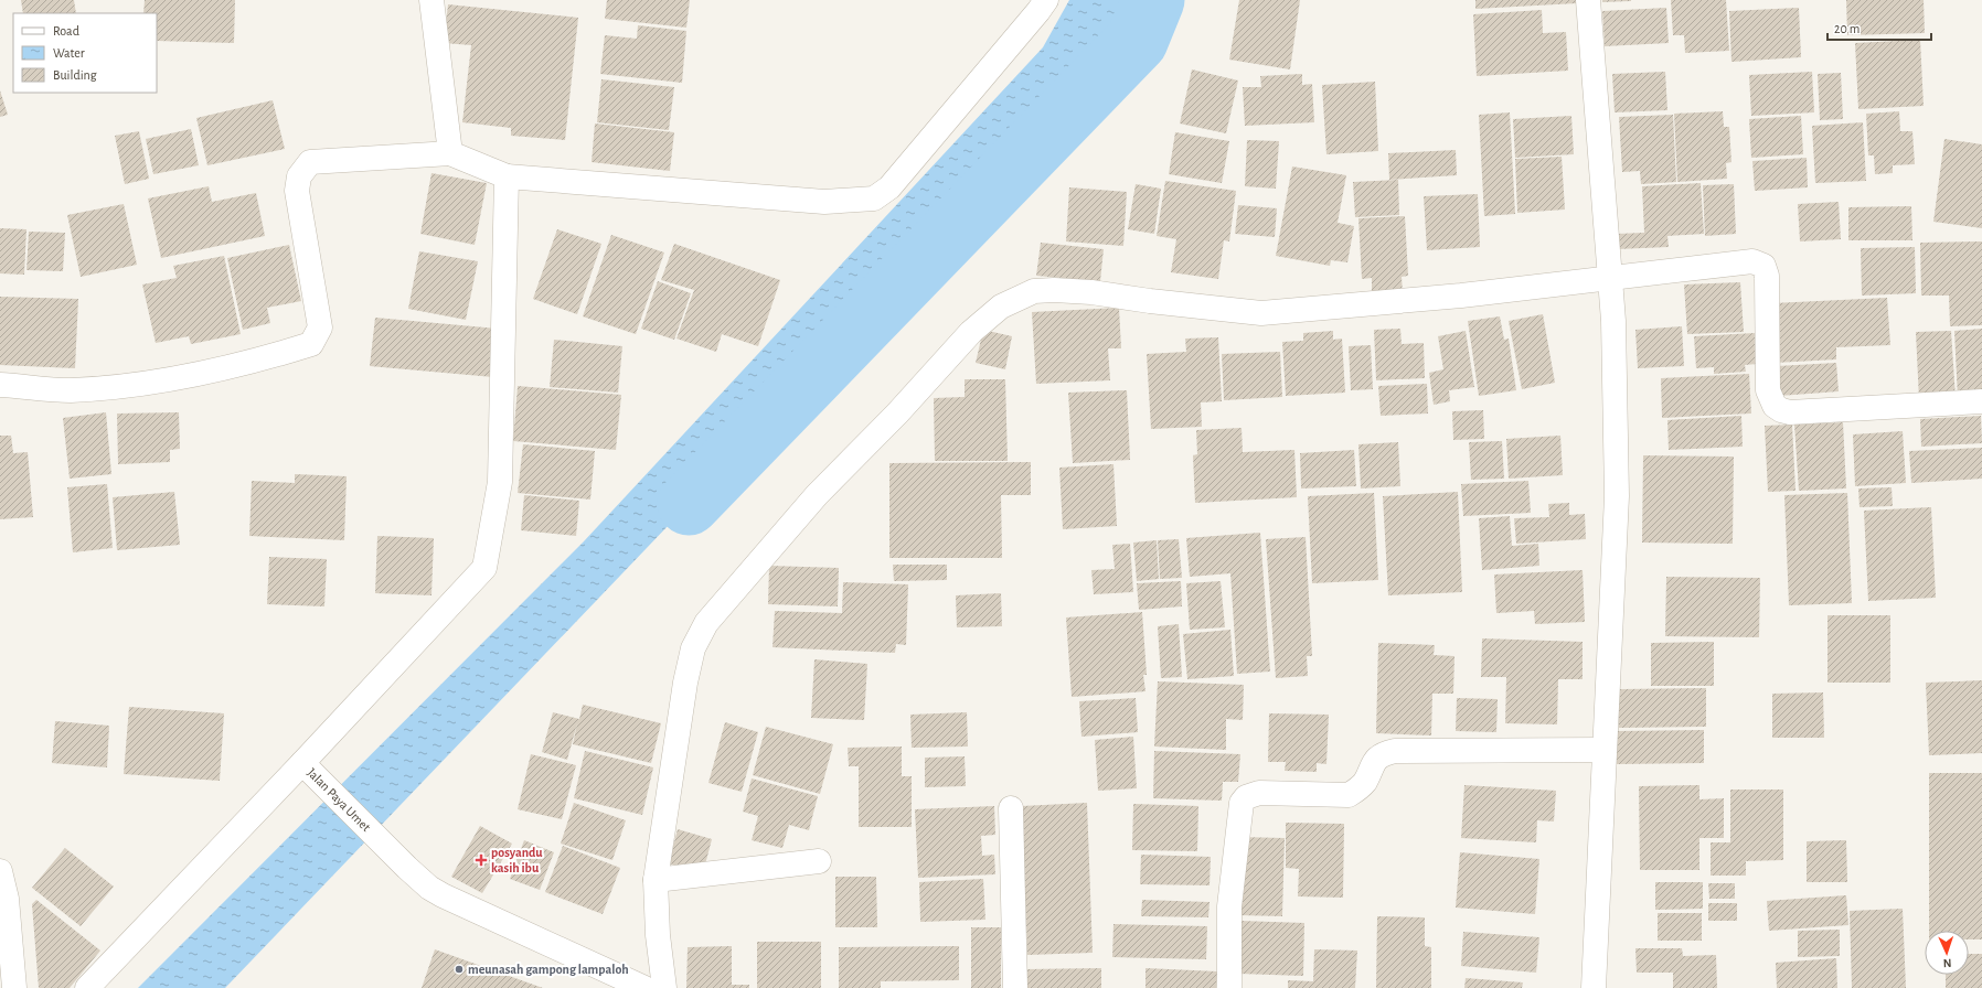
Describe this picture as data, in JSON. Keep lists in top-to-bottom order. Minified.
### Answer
{"streets":{"street":["Jalan Paya Umet"]},"places":{"health":["posyandu kasih ibu"],"other":["meunasah gampong lampaloh"]},"legend":["Road","Water","Building"],"scale_bar":"20 m","north":"bottom"}
